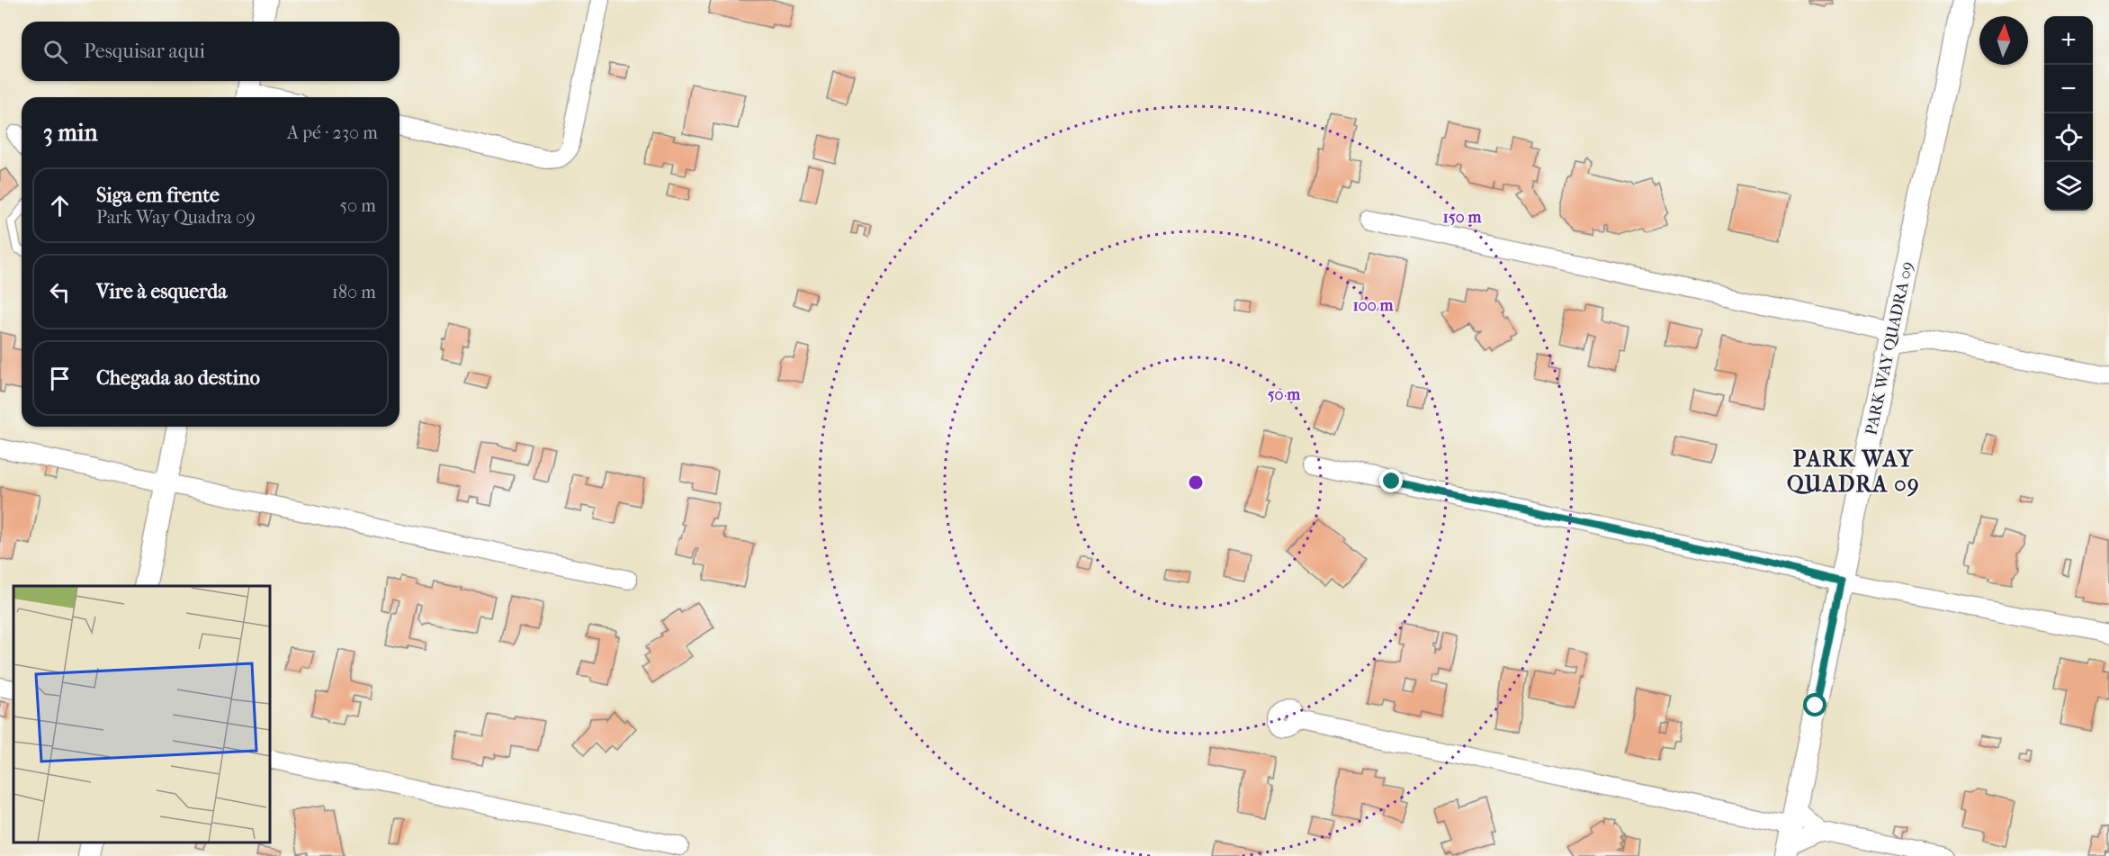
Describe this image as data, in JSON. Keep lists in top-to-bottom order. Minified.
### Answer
{"streets":{"street":["PARK WAY QUADRA 09"]},"districts":["PARK WAY QUADRA 09"],"north":"top","page":{"map_buttons":["+","−"],"search":"Pesquisar aqui","heading":["3 min","A pé · 230 m"],"list":[["Siga em frente","Park Way Quadra 09","50 m"],["Vire à esquerda","180 m"],"Chegada ao destino"]},"rings":["150 m","100 m","50 m"]}
